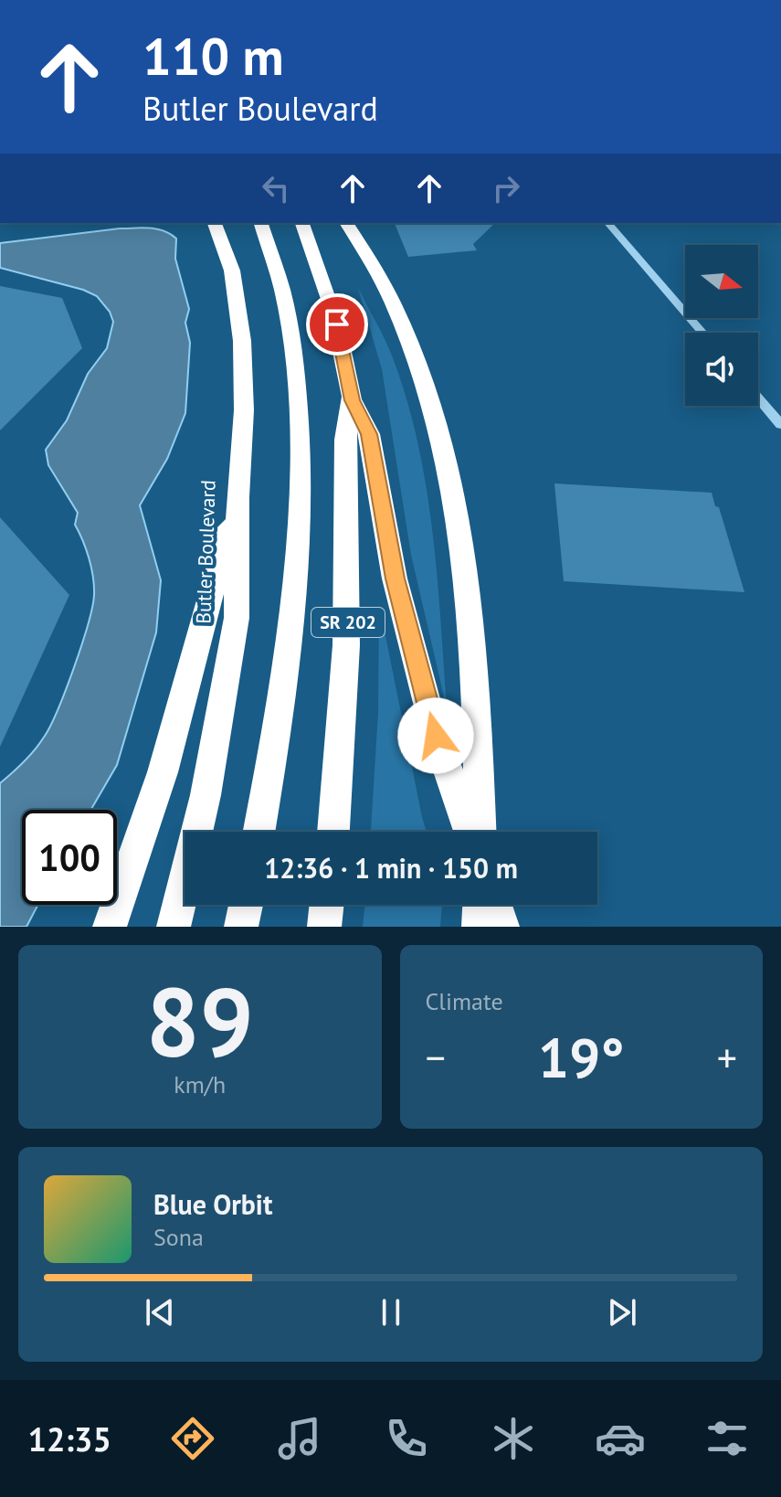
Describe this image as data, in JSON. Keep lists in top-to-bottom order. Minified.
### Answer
{"streets":{"highway":["Butler Boulevard","SR 202"]},"north":"right","page":{"turn":["110 m","Butler Boulevard"],"limit":"100","trip":"12:36 · 1 min · 150 m","tile":[["89","km/h"],"Climate"],"heat":["−","19°","+"],"song":["Blue Orbit","Sona"],"tabs":"12:35"}}
